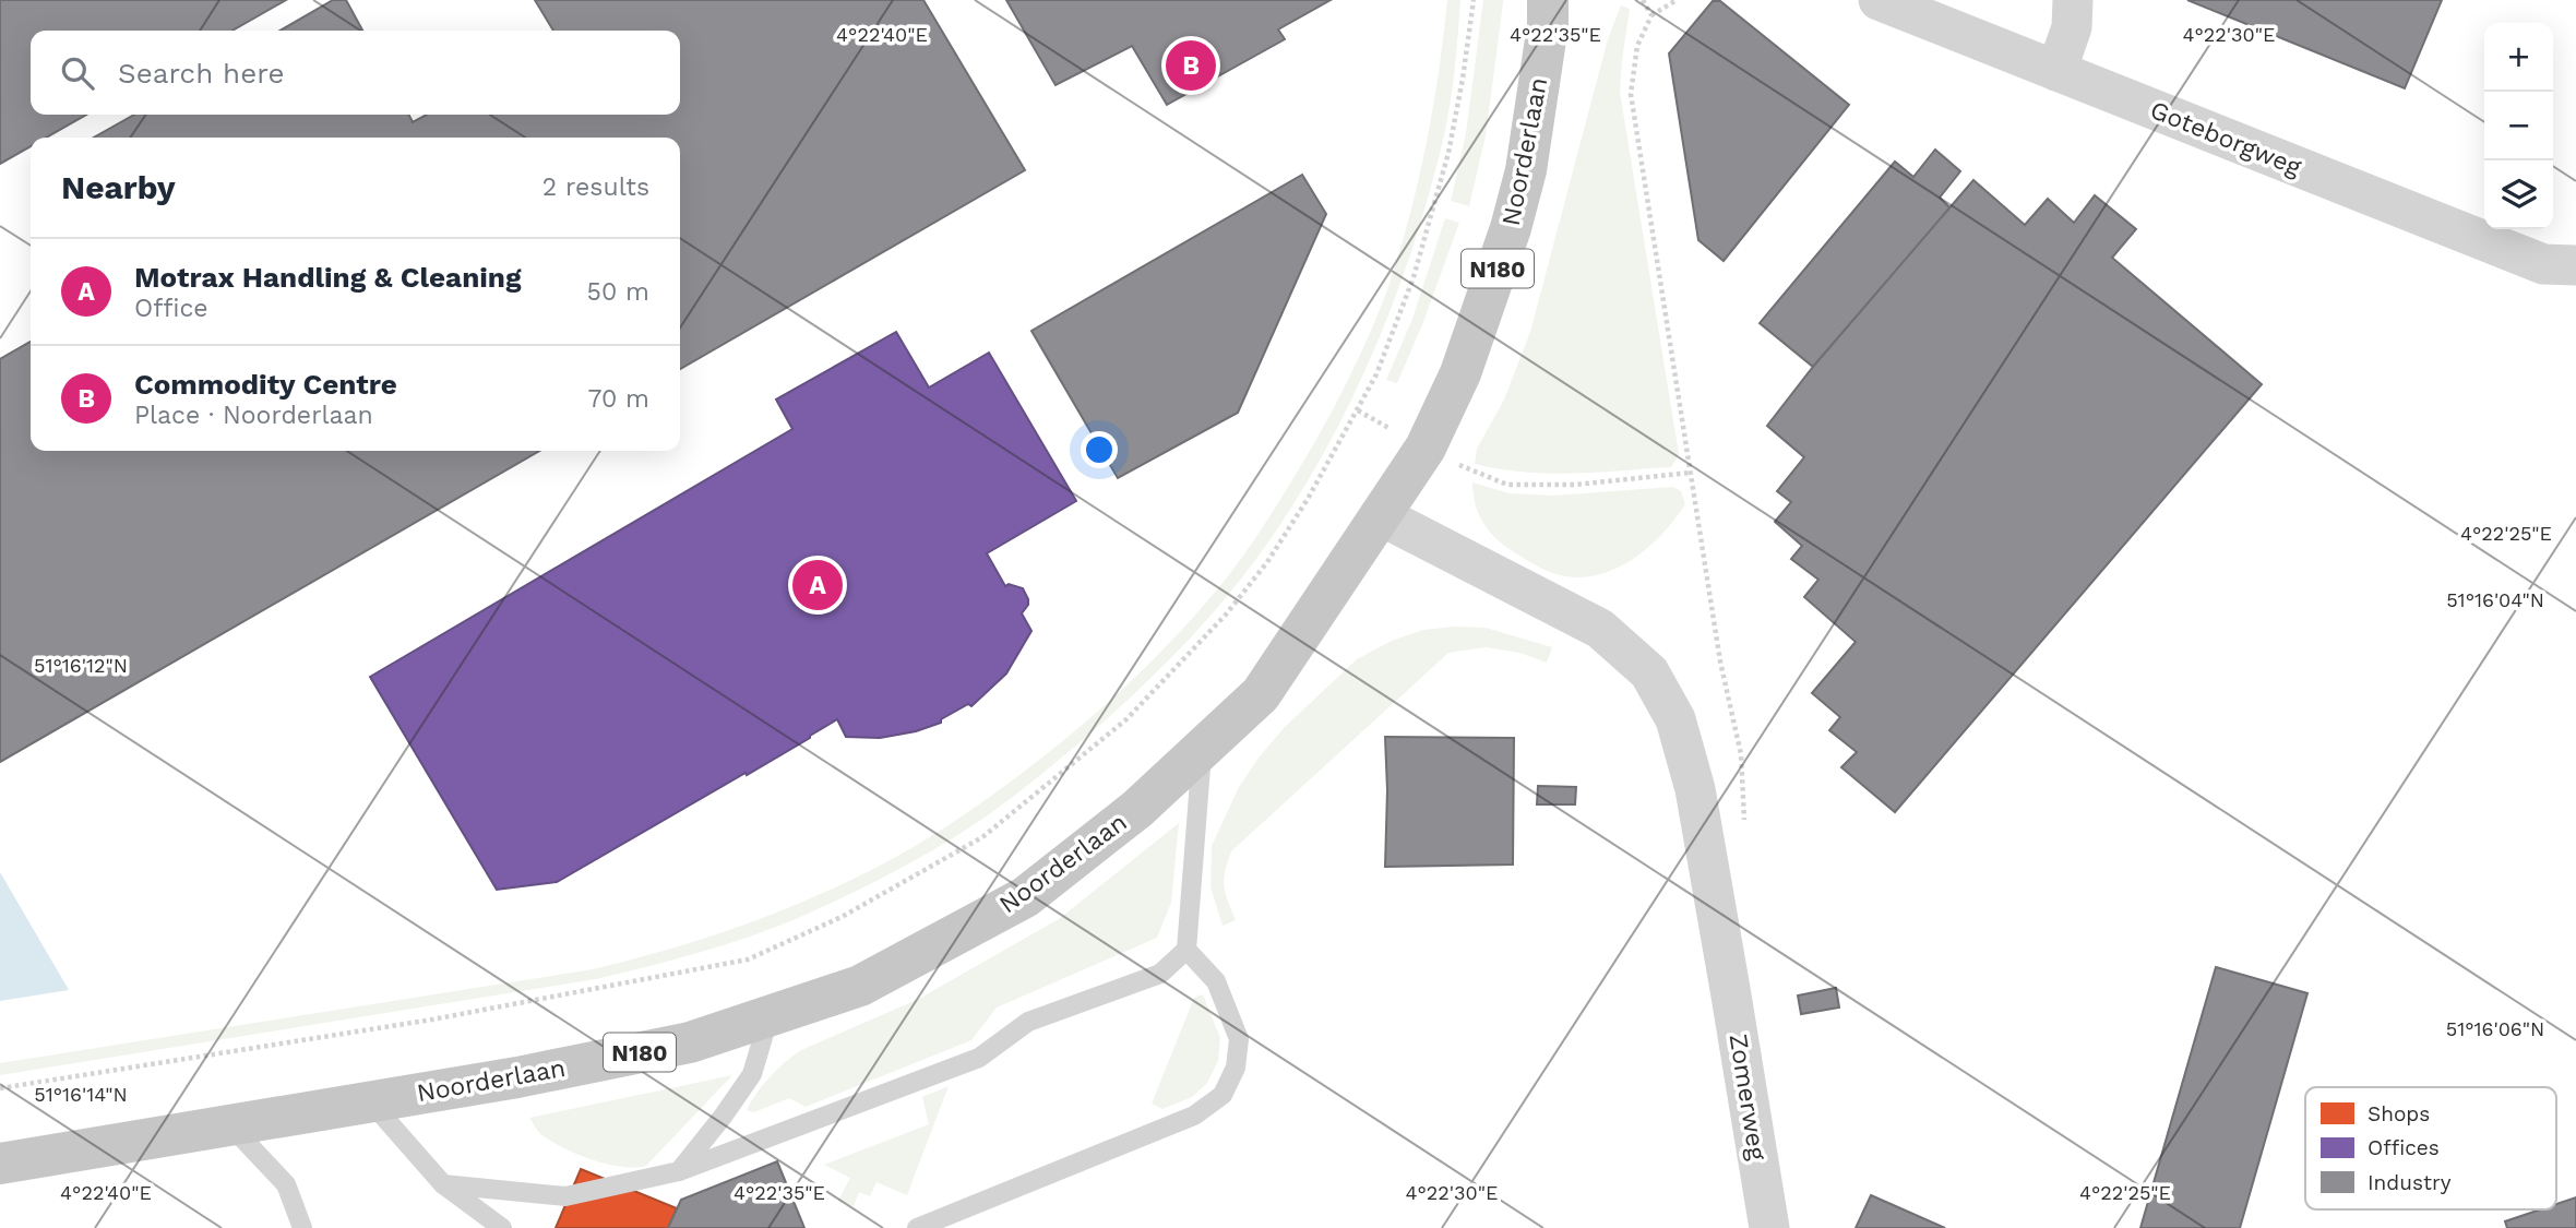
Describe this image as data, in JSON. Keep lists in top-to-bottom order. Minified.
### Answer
{"streets":{"main road":["Noorderlaan","N180"],"street":["Goteborgweg","Zomerweg"]},"crossings":[["Noorderlaan","Zomerweg"]],"legend":["Shops","Offices","Industry"],"page":{"map_buttons":["+","−"],"search":"Search here","pins":["B","A"],"heading":["Nearby","2 results"],"list":[{"mark":"A","name":"Motrax Handling & Cleaning","note":"Office","value":"50 m"},{"mark":"B","name":"Commodity Centre","note":"Place · Noorderlaan","value":"70 m"}]},"coordinates":["4°22'40\"E","4°22'35\"E","4°22'30\"E","4°22'25\"E","51°16'04\"N","51°16'12\"N","51°16'06\"N","51°16'14\"N"]}
